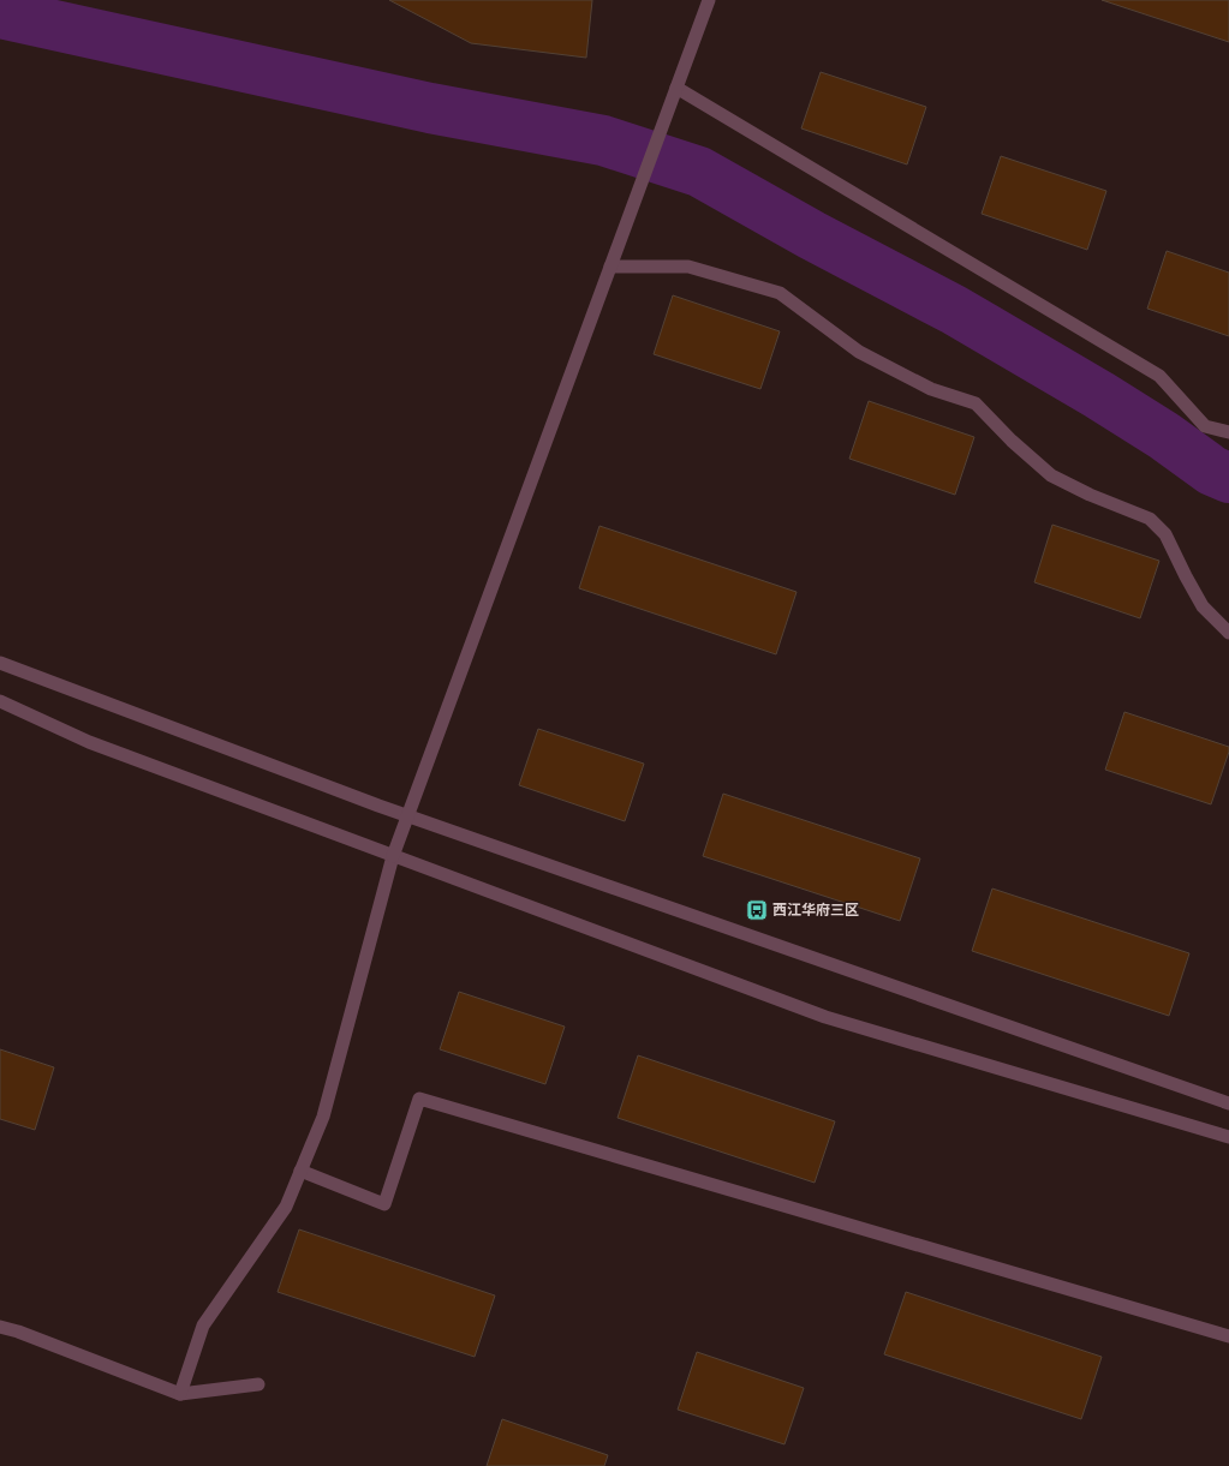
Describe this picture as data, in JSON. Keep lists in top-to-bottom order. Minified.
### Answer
{"places":{"bus stop":["西江华府三区"]}}
